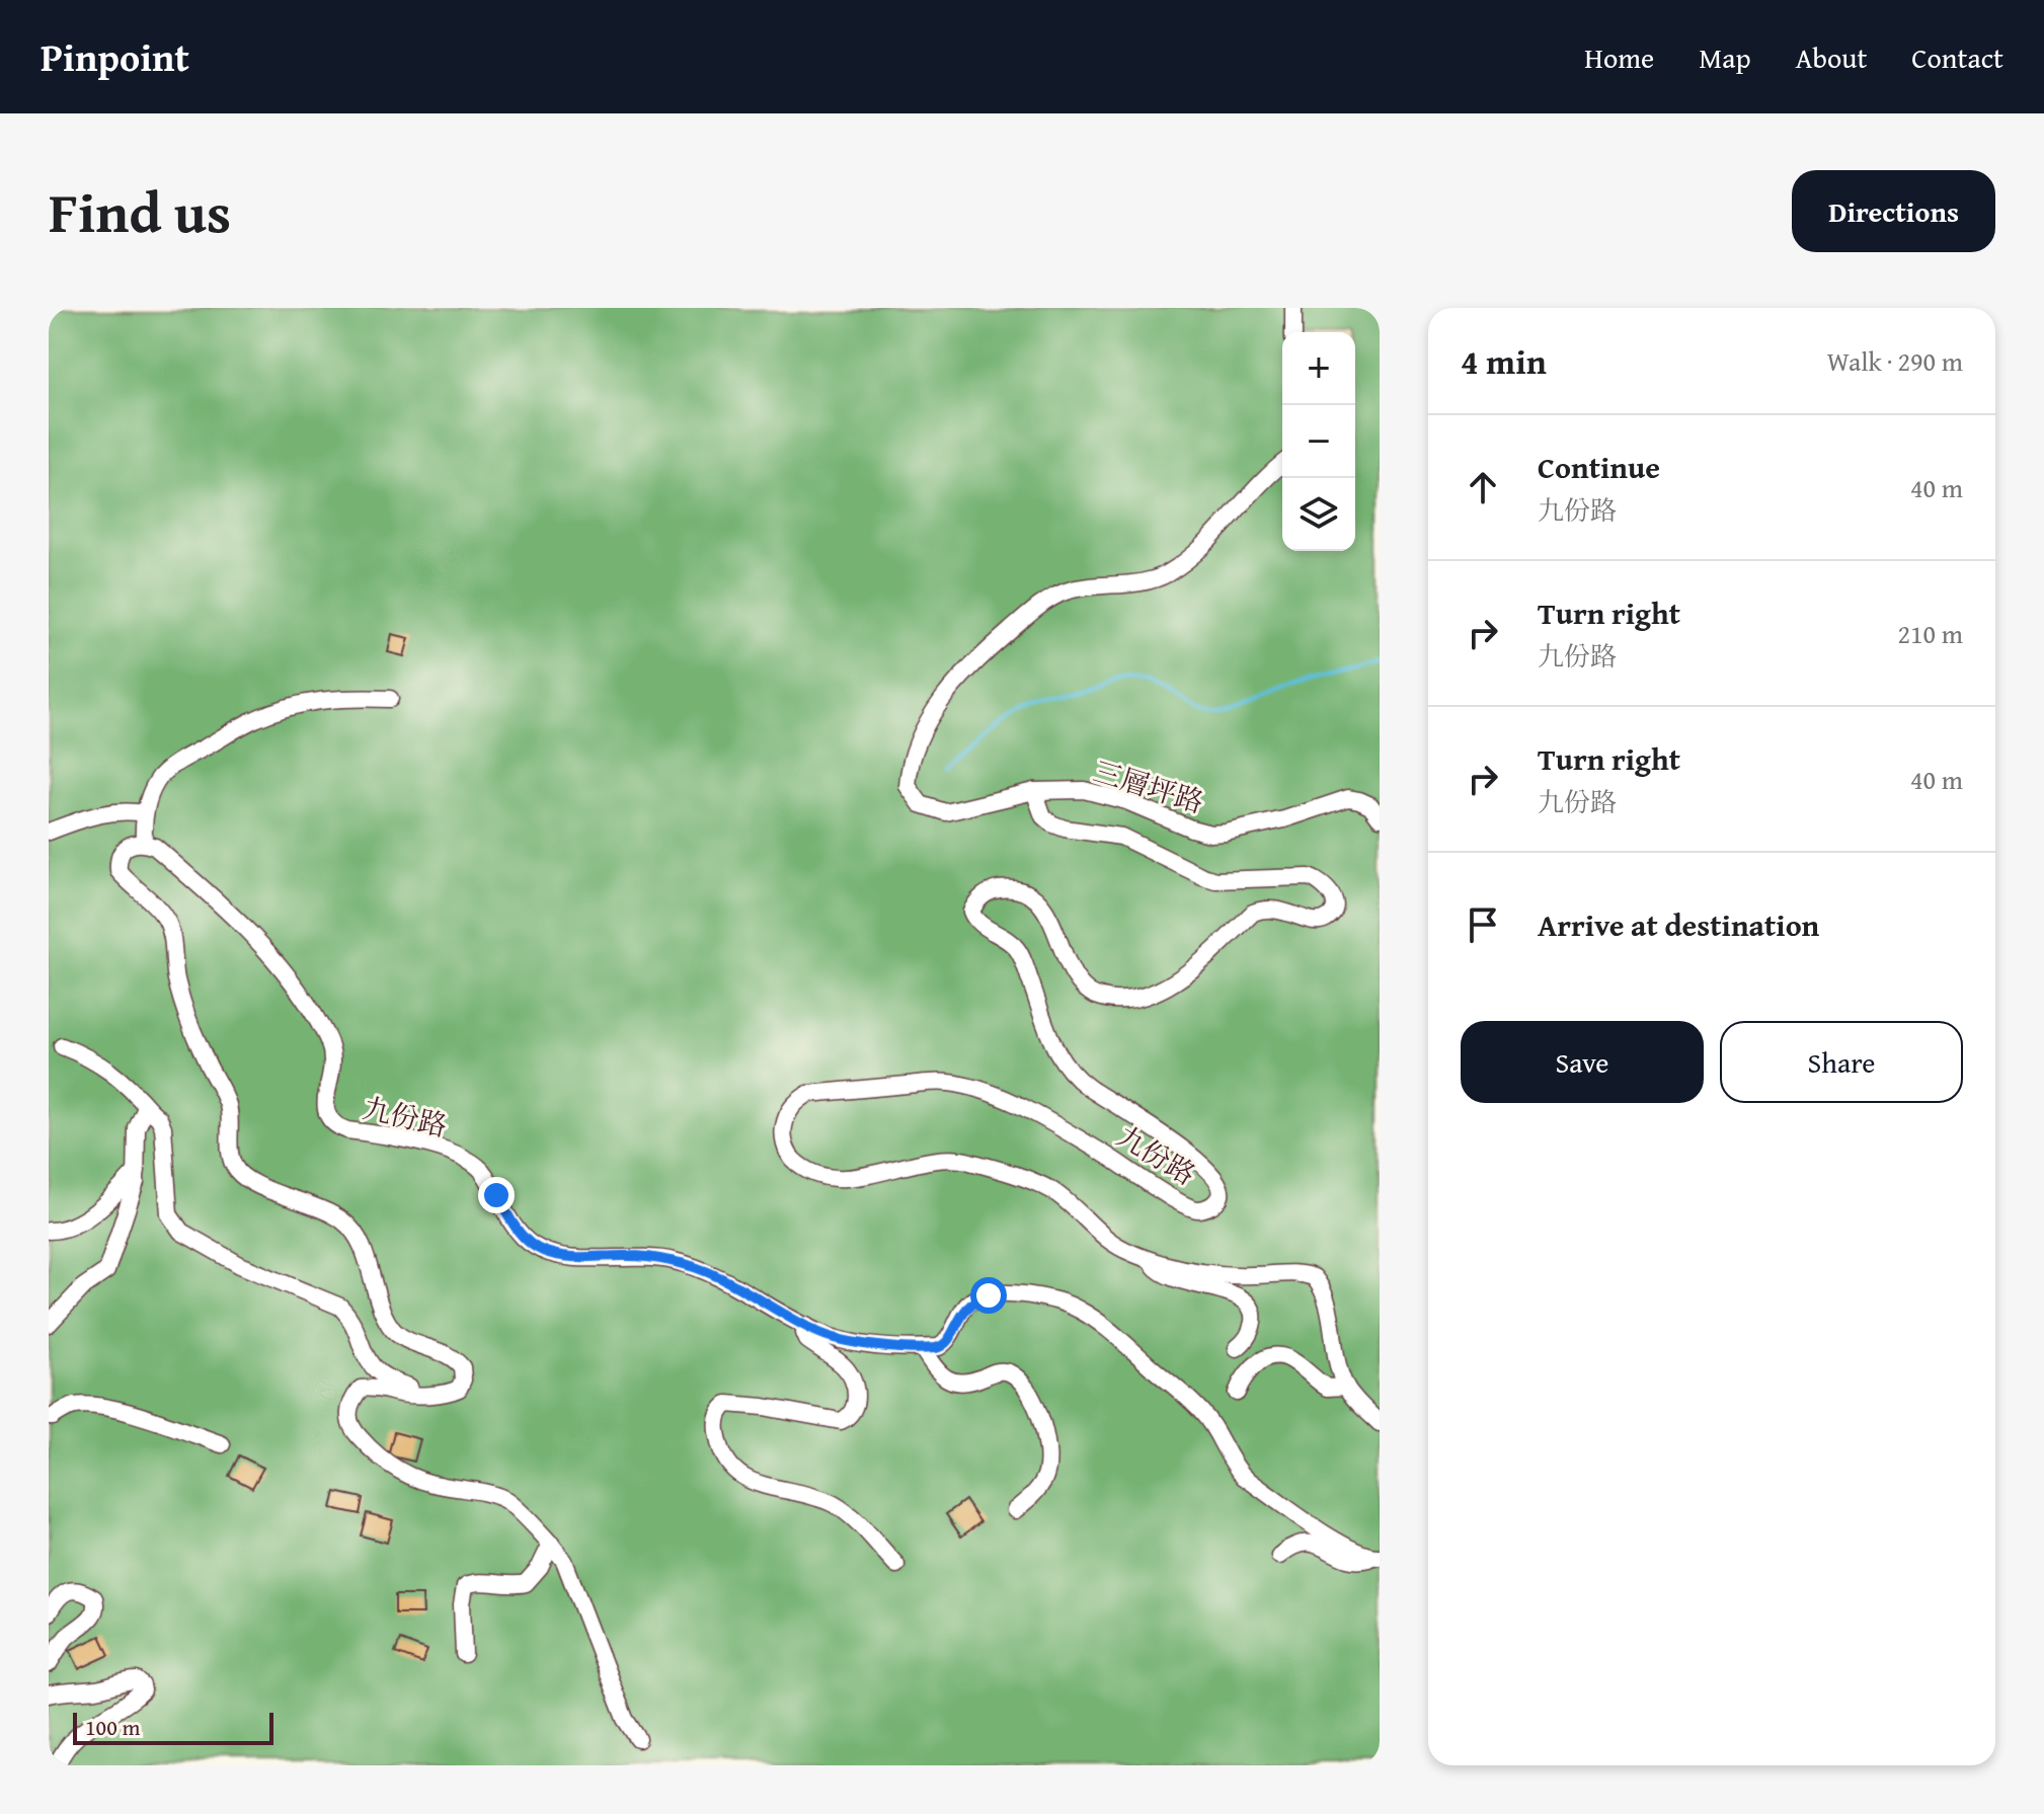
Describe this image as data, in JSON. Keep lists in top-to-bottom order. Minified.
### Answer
{"streets":{"street":["三層坪路","九份路"]},"crossings":[["三層坪路","九份路"]],"scale_bar":"100 m","page":{"header":"Pinpoint","nav":["Home","Map","About","Contact"],"title":"Find us","buttons":["Directions",["Save","Share"]],"heading":["4 min","Walk · 290 m"],"map_buttons":["+","−"],"list":[["Continue","九份路","40 m"],["Turn right","九份路","210 m"],["Turn right","九份路","40 m"],"Arrive at destination"],"scale":"100 m"}}
